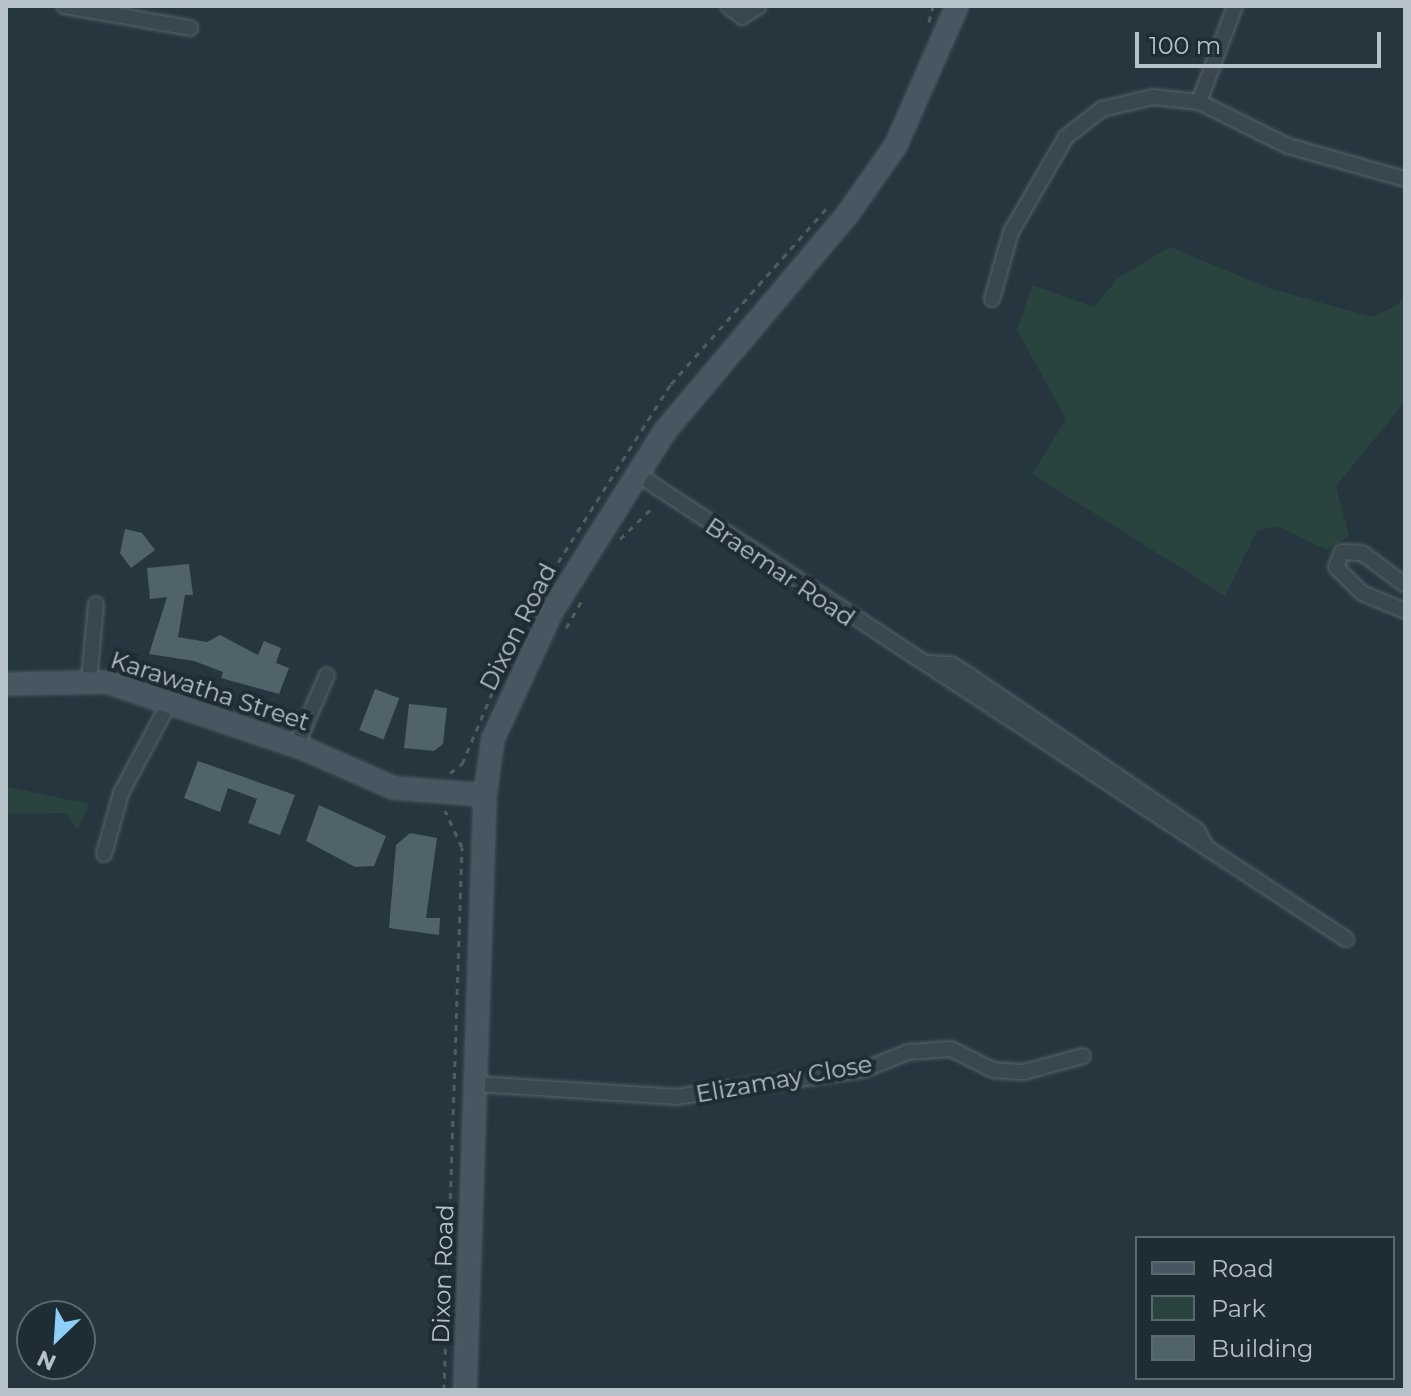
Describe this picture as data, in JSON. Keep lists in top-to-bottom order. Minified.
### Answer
{"streets":{"main road":["Dixon Road","Karawatha Street"],"street":["Braemar Road","Elizamay Close"]},"crossings":[["Braemar Road","Dixon Road"],["Dixon Road","Karawatha Street"],["Dixon Road","Elizamay Close"]],"legend":["Road","Park","Building"],"scale_bar":"100 m","north":"bottom left"}
